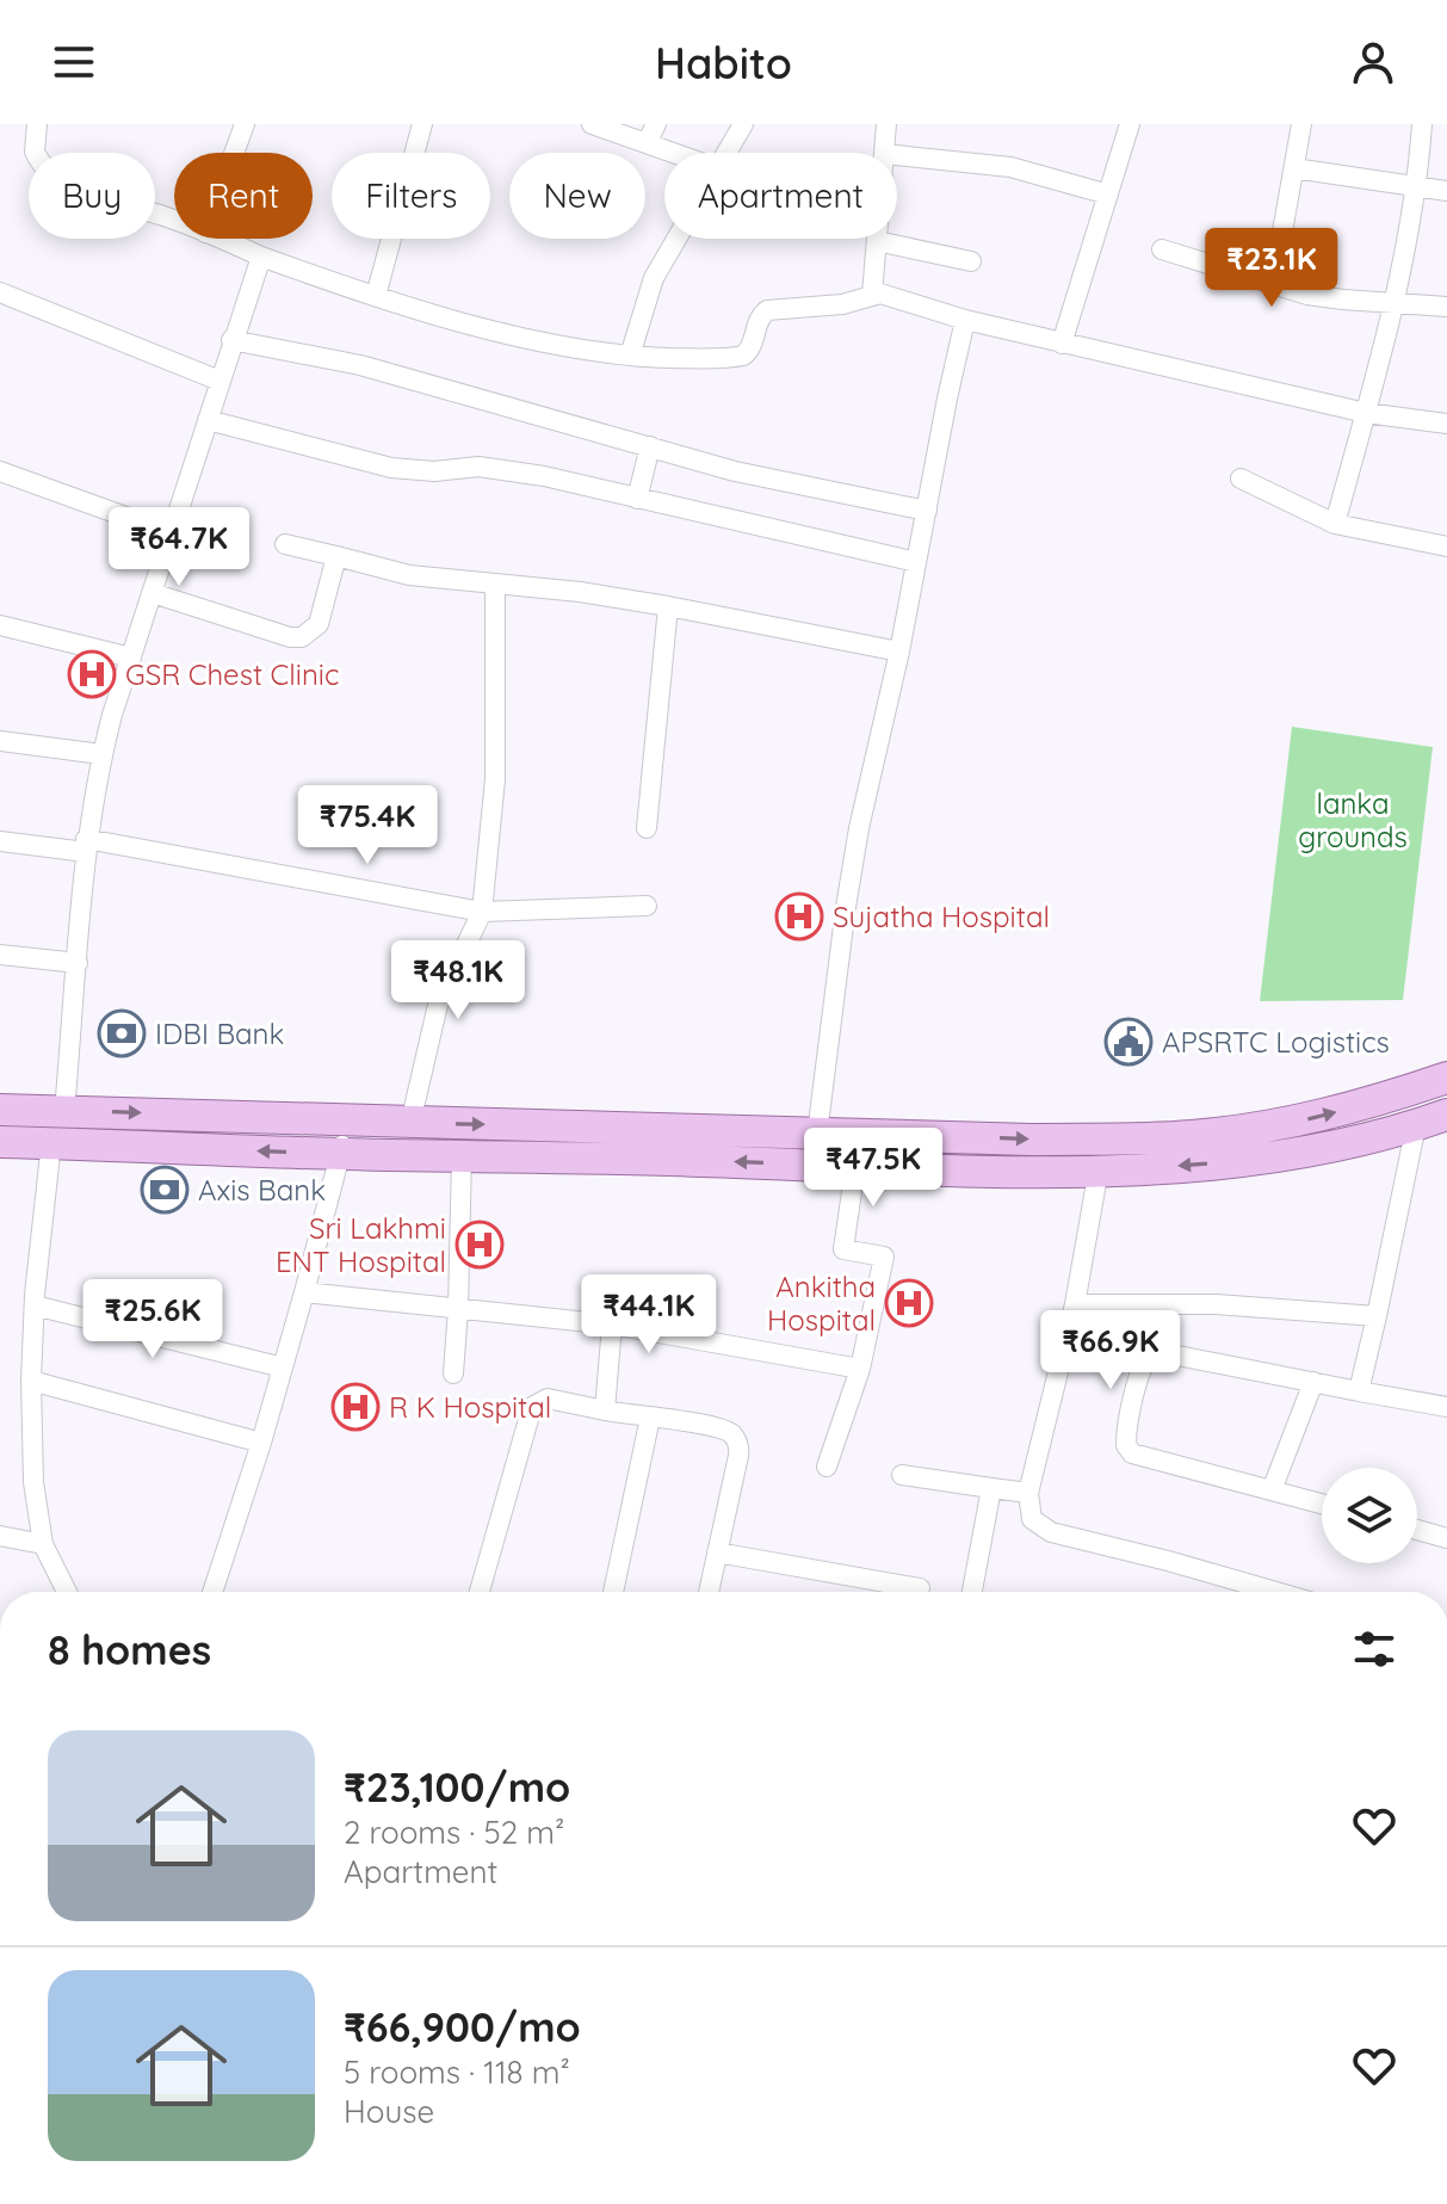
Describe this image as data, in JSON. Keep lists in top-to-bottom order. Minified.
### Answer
{"parks":["lanka grounds"],"places":{"hospital":["GSR Chest Clinic","Sujatha Hospital","Sri Lakhmi ENT Hospital","Ankitha Hospital","R K Hospital"],"bank":["IDBI Bank","Axis Bank"],"public building":["APSRTC Logistics"]},"page":{"header":"Habito","chip":["Buy","Rent","Filters","New","Apartment"],"price":["₹23.1K","₹64.7K","₹75.4K","₹48.1K","₹47.5K","₹44.1K","₹25.6K","₹66.9K"],"heading":"8 homes","list":[{"name":"₹23,100/mo","note":"2 rooms · 52 m² · Apartment"},{"name":"₹66,900/mo","note":"5 rooms · 118 m² · House"}]}}
